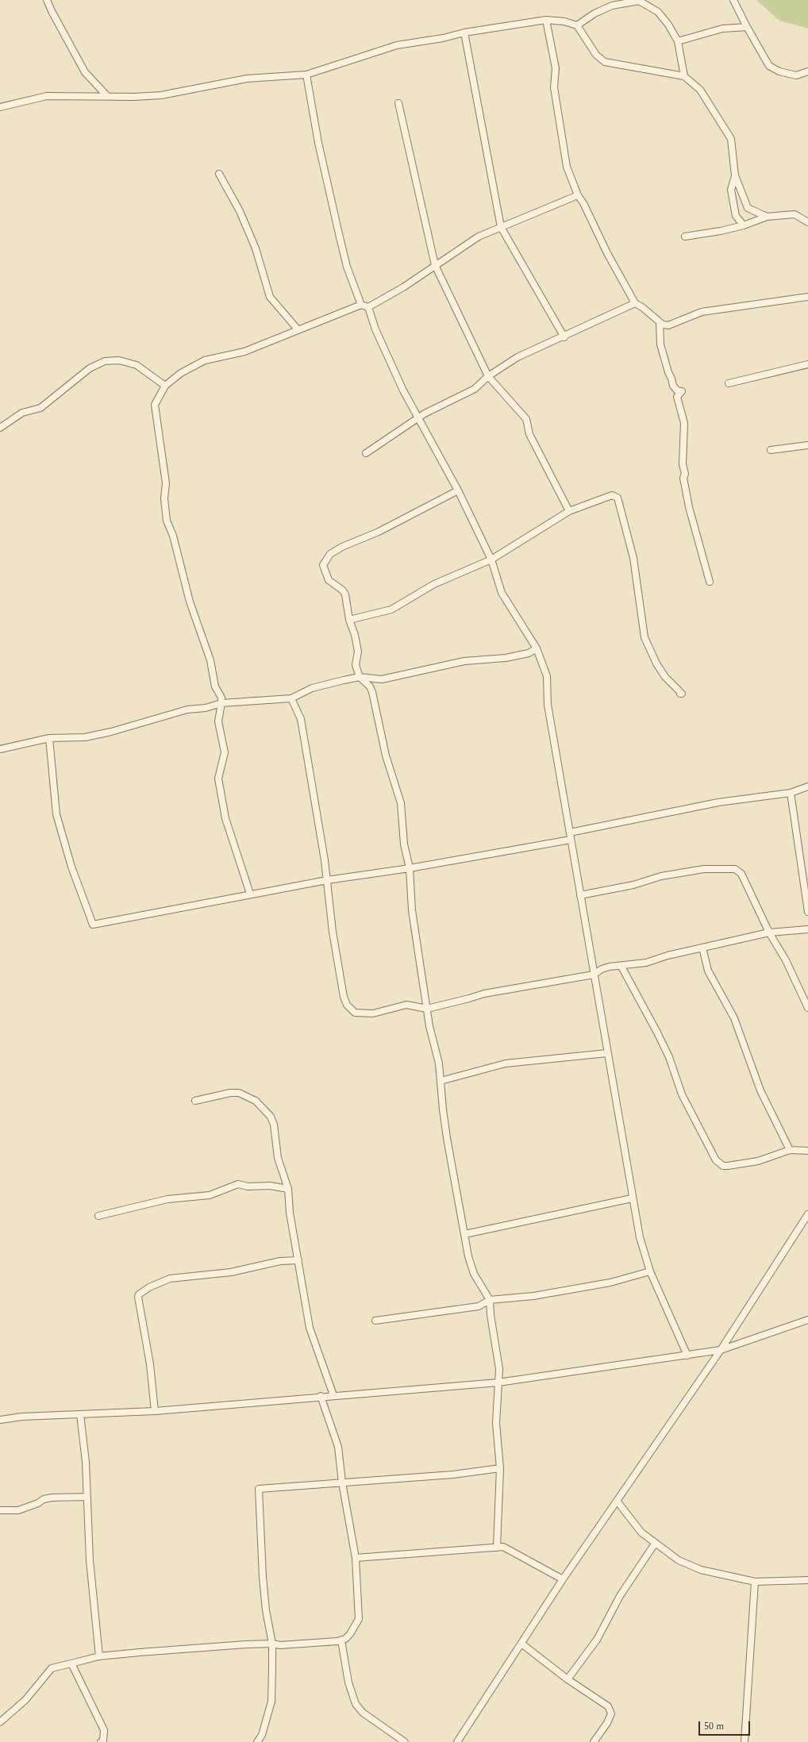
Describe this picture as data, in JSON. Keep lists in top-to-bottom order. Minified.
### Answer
{"scale_bar":"50 m"}
